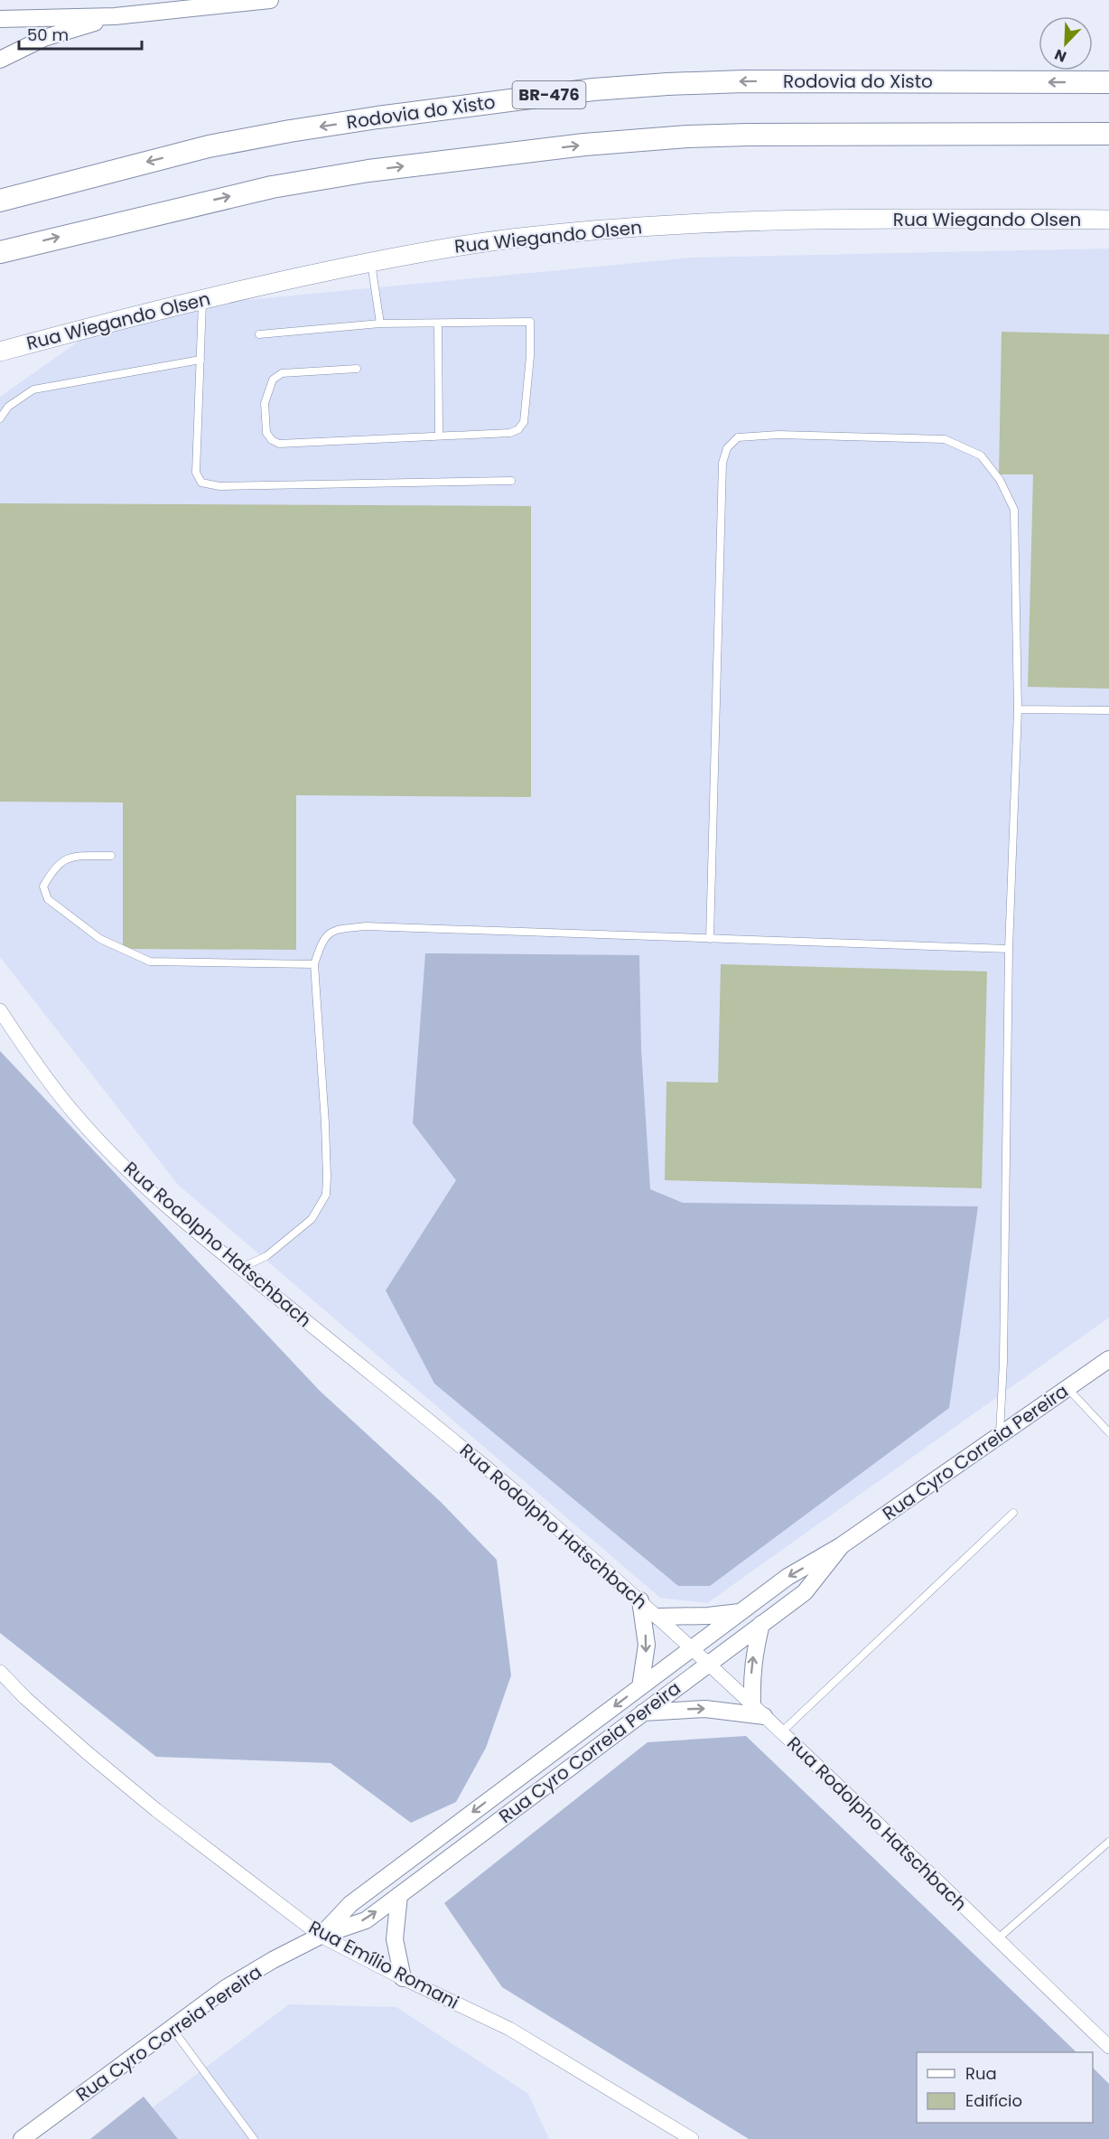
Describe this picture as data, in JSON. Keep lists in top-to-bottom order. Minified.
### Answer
{"streets":{"highway":["Rodovia do Xisto","BR-476"],"main road":["Rua Wiegando Olsen"],"street":["Rua Rodolpho Hatschbach","Rua Cyro Correia Pereira","Rua Emílio Romani"]},"crossings":[["Rua Rodolpho Hatschbach","Rua Cyro Correia Pereira"],["Rua Cyro Correia Pereira","Rua Emílio Romani"]],"legend":["Rua","Edifício"],"scale_bar":"50 m","north":"bottom left"}
